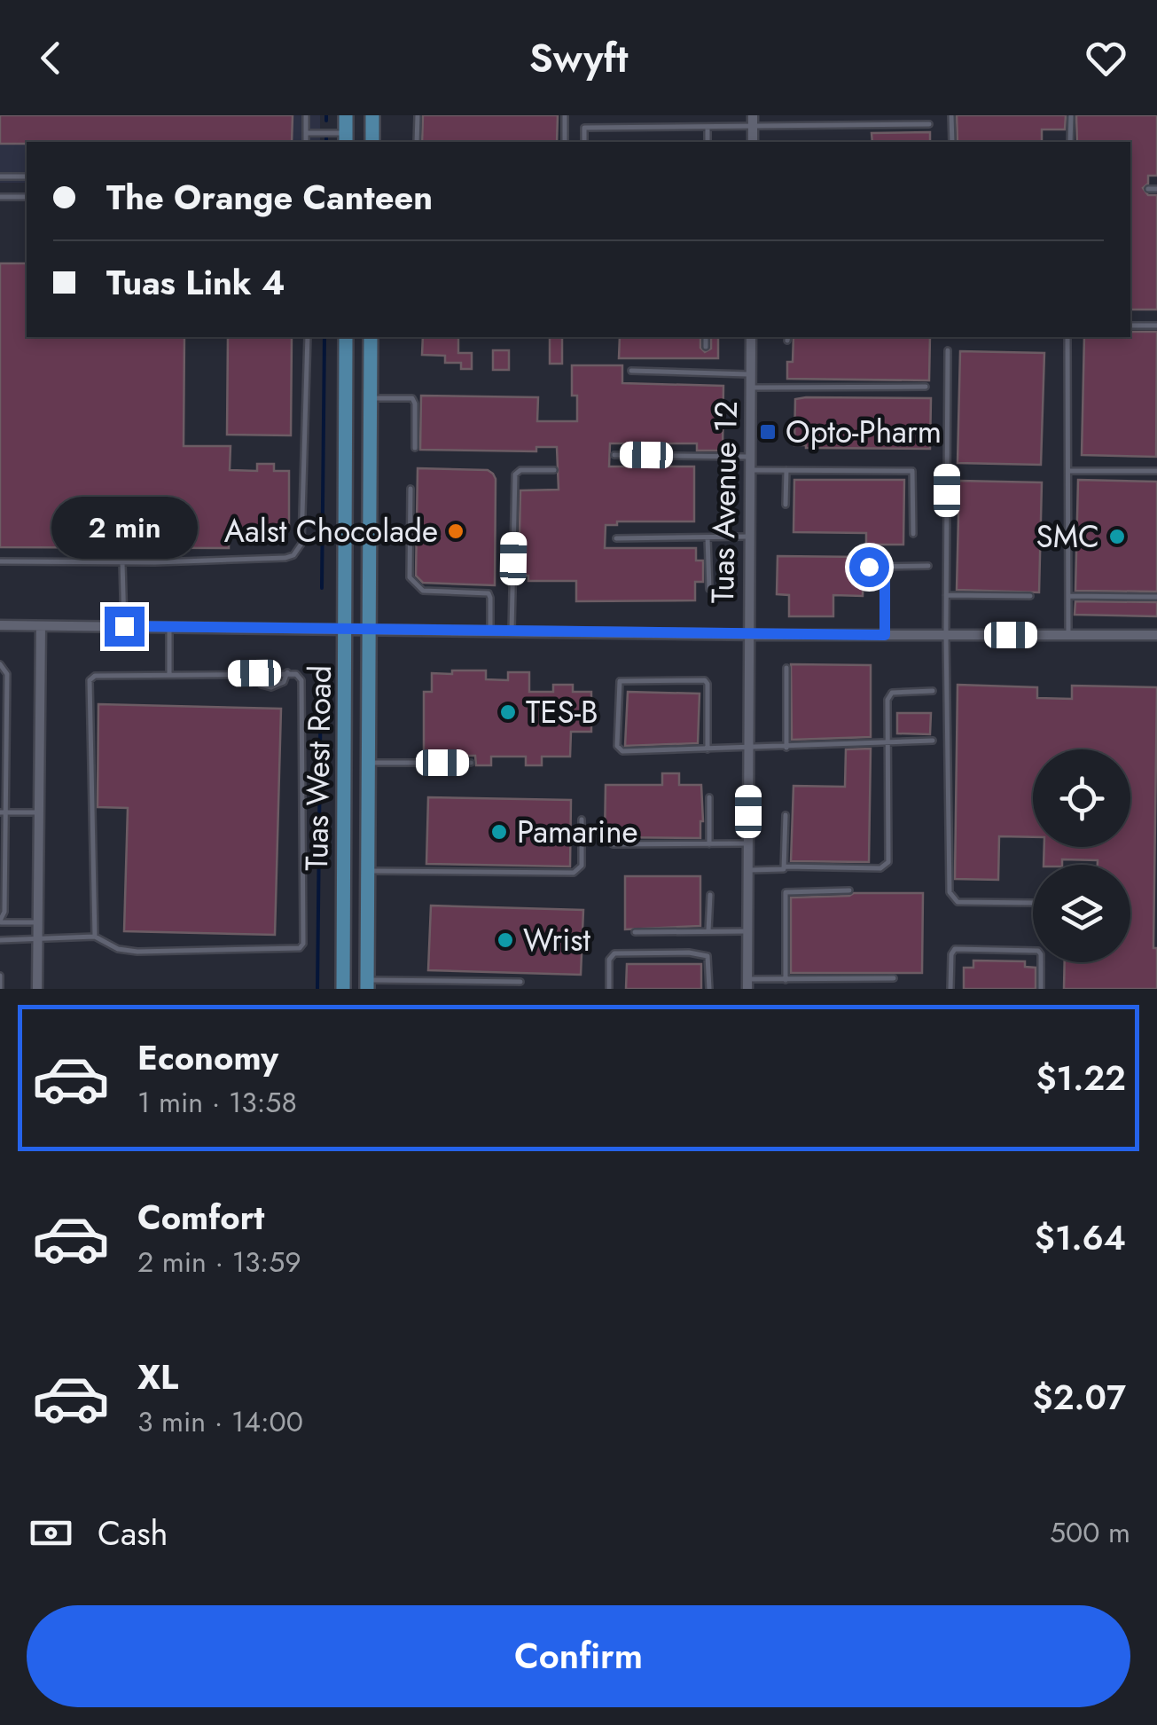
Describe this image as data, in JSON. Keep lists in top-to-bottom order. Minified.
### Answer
{"streets":{"main road":["Tuas West Road"],"street":["Tuas Avenue 12"]},"places":{"transit":["Opto-Pharm"],"other":["Aalst Chocolade","SMC","TES-B","Pamarine","Wrist"]},"page":{"header":"Swyft","banner":["The Orange Canteen","Tuas Link 4"],"bubble":"2 min","list":[{"name":"Economy","note":"1 min · 13:58","value":"$1.22"},{"name":"Comfort","note":"2 min · 13:59","value":"$1.64"},{"name":"XL","note":"3 min · 14:00","value":"$2.07"}],"pay":["Cash","500 m"],"buttons":"Confirm"}}
